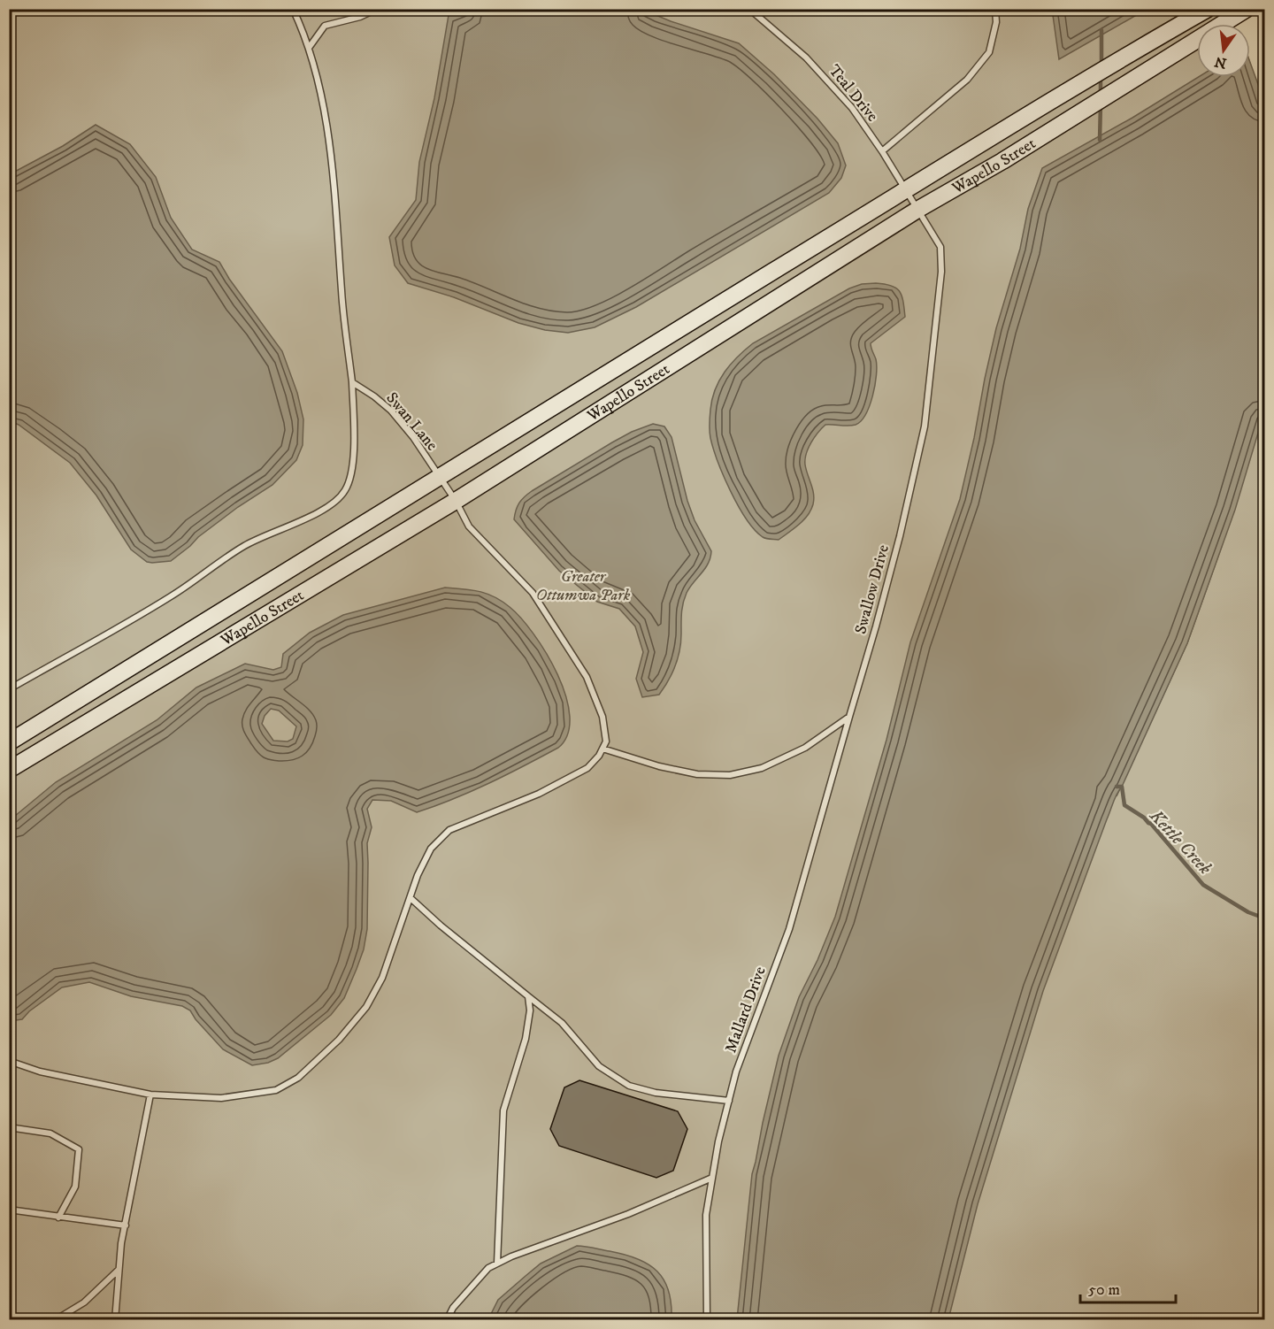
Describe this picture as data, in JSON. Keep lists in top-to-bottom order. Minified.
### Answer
{"streets":{"main road":["Wapello Street"],"lane":["Teal Drive","Swan Lane","Swallow Drive","Mallard Drive"]},"crossings":[["Teal Drive","Wapello Street"],["Teal Drive","Swallow Drive"],["Wapello Street","Swan Lane"],["Wapello Street","Swallow Drive"],["Swallow Drive","Mallard Drive"]],"water":["Kettle Creek"],"parks":["Greater Ottumwa Park"],"scale_bar":"50 m","north":"bottom"}
